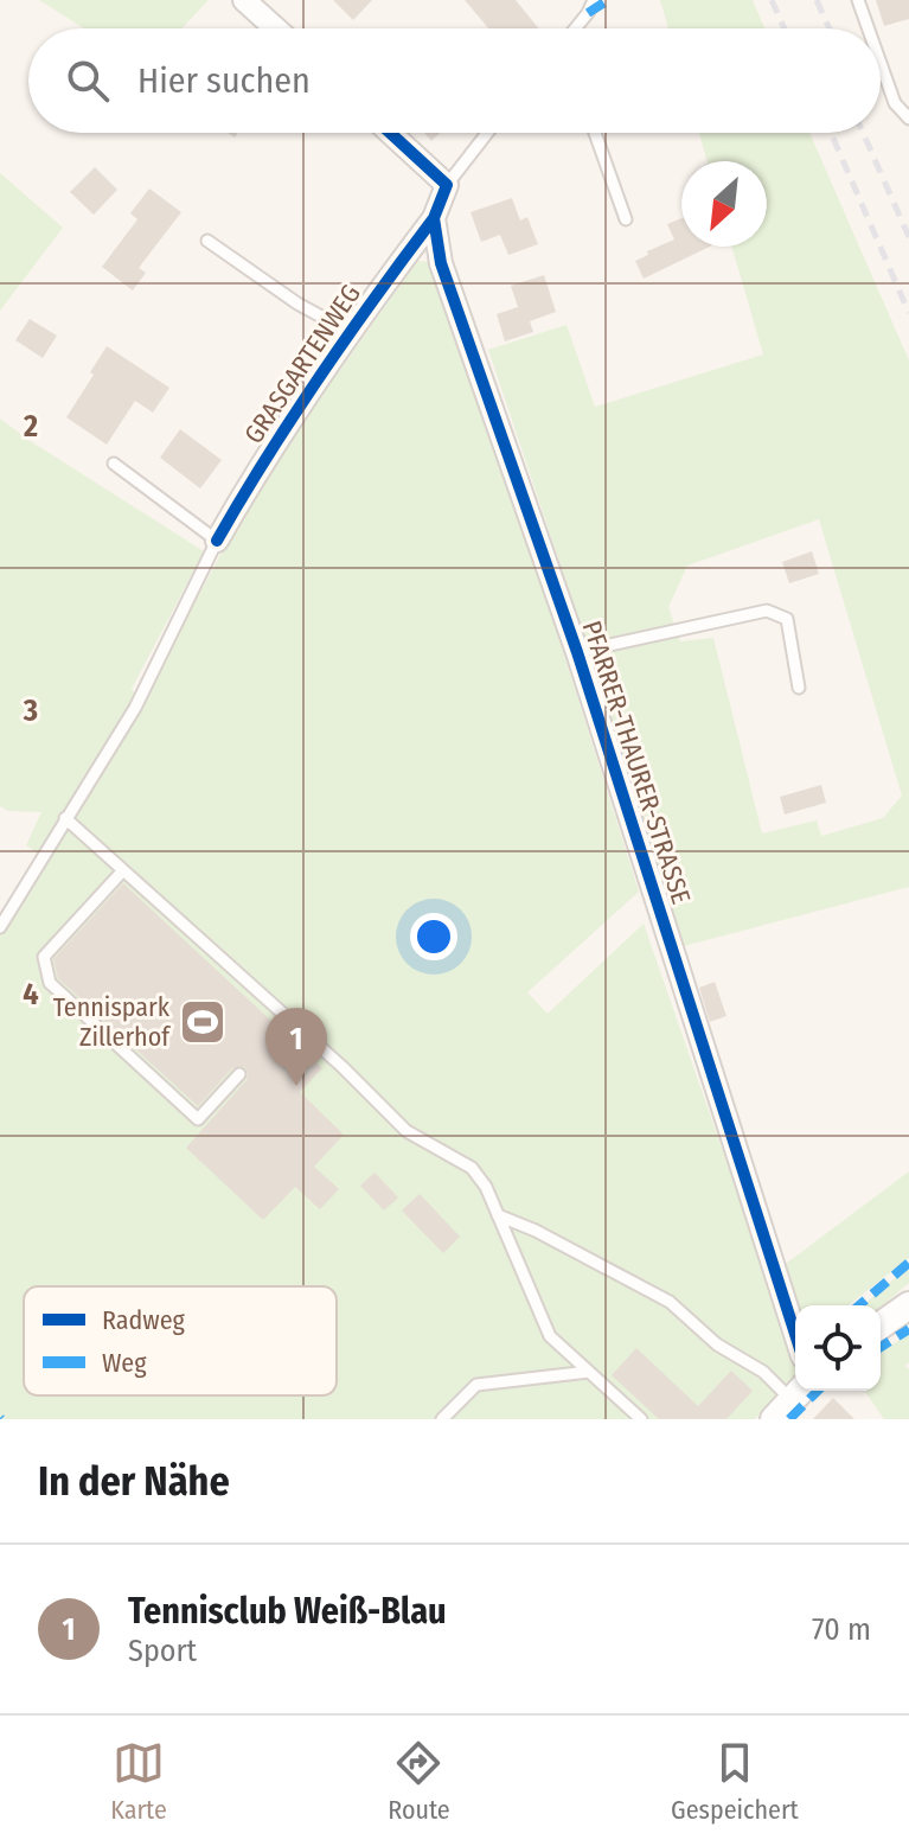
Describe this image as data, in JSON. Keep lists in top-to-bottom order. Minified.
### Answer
{"streets":{"street":["GRASGARTENWEG","PFARRER-THAURER-STRASSE"]},"crossings":[["GRASGARTENWEG","PFARRER-THAURER-STRASSE"]],"places":{"sports":["Tennispark Zillerhof"]},"legend":["Radweg","Weg"],"north":"bottom left","page":{"search":"Hier suchen","pins":"1","heading":"In der Nähe","list":[{"mark":"1","name":"Tennisclub Weiß-Blau","note":"Sport","value":"70 m"}],"nav":["Karte","Route","Gespeichert"]},"grid":{"rows":["2","3","4"]}}
